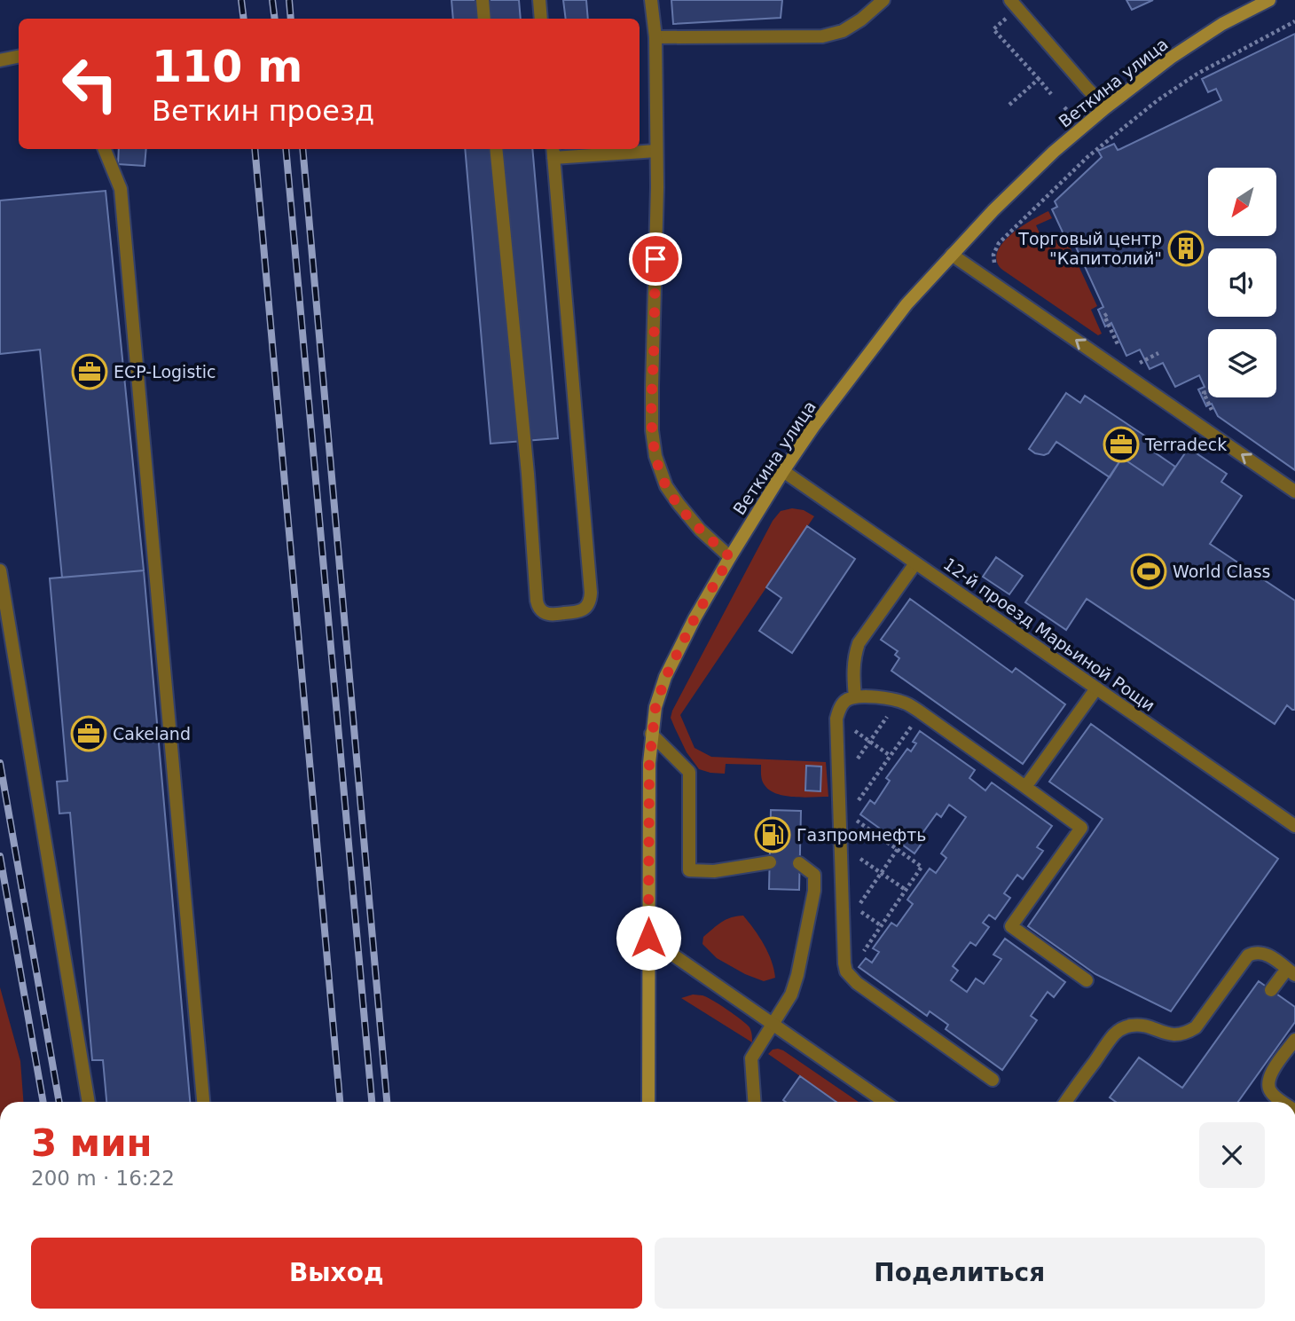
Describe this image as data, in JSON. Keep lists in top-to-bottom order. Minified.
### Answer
{"streets":{"street":["Веткина улица","12-й проезд Марьиной Рощи"]},"crossings":[["Веткина улица","12-й проезд Марьиной Рощи"]],"places":{"building":["Торговый центр \"Капитолий\""],"office":["ECP-Logistic","Terradeck","Cakeland"],"sports":["World Class"],"fuel station":["Газпромнефть"]},"north":"bottom left","page":{"turn":["110 m","Веткин проезд"],"heading":["3 мин","200 m · 16:22"],"buttons":["Выход","Поделиться"]}}
